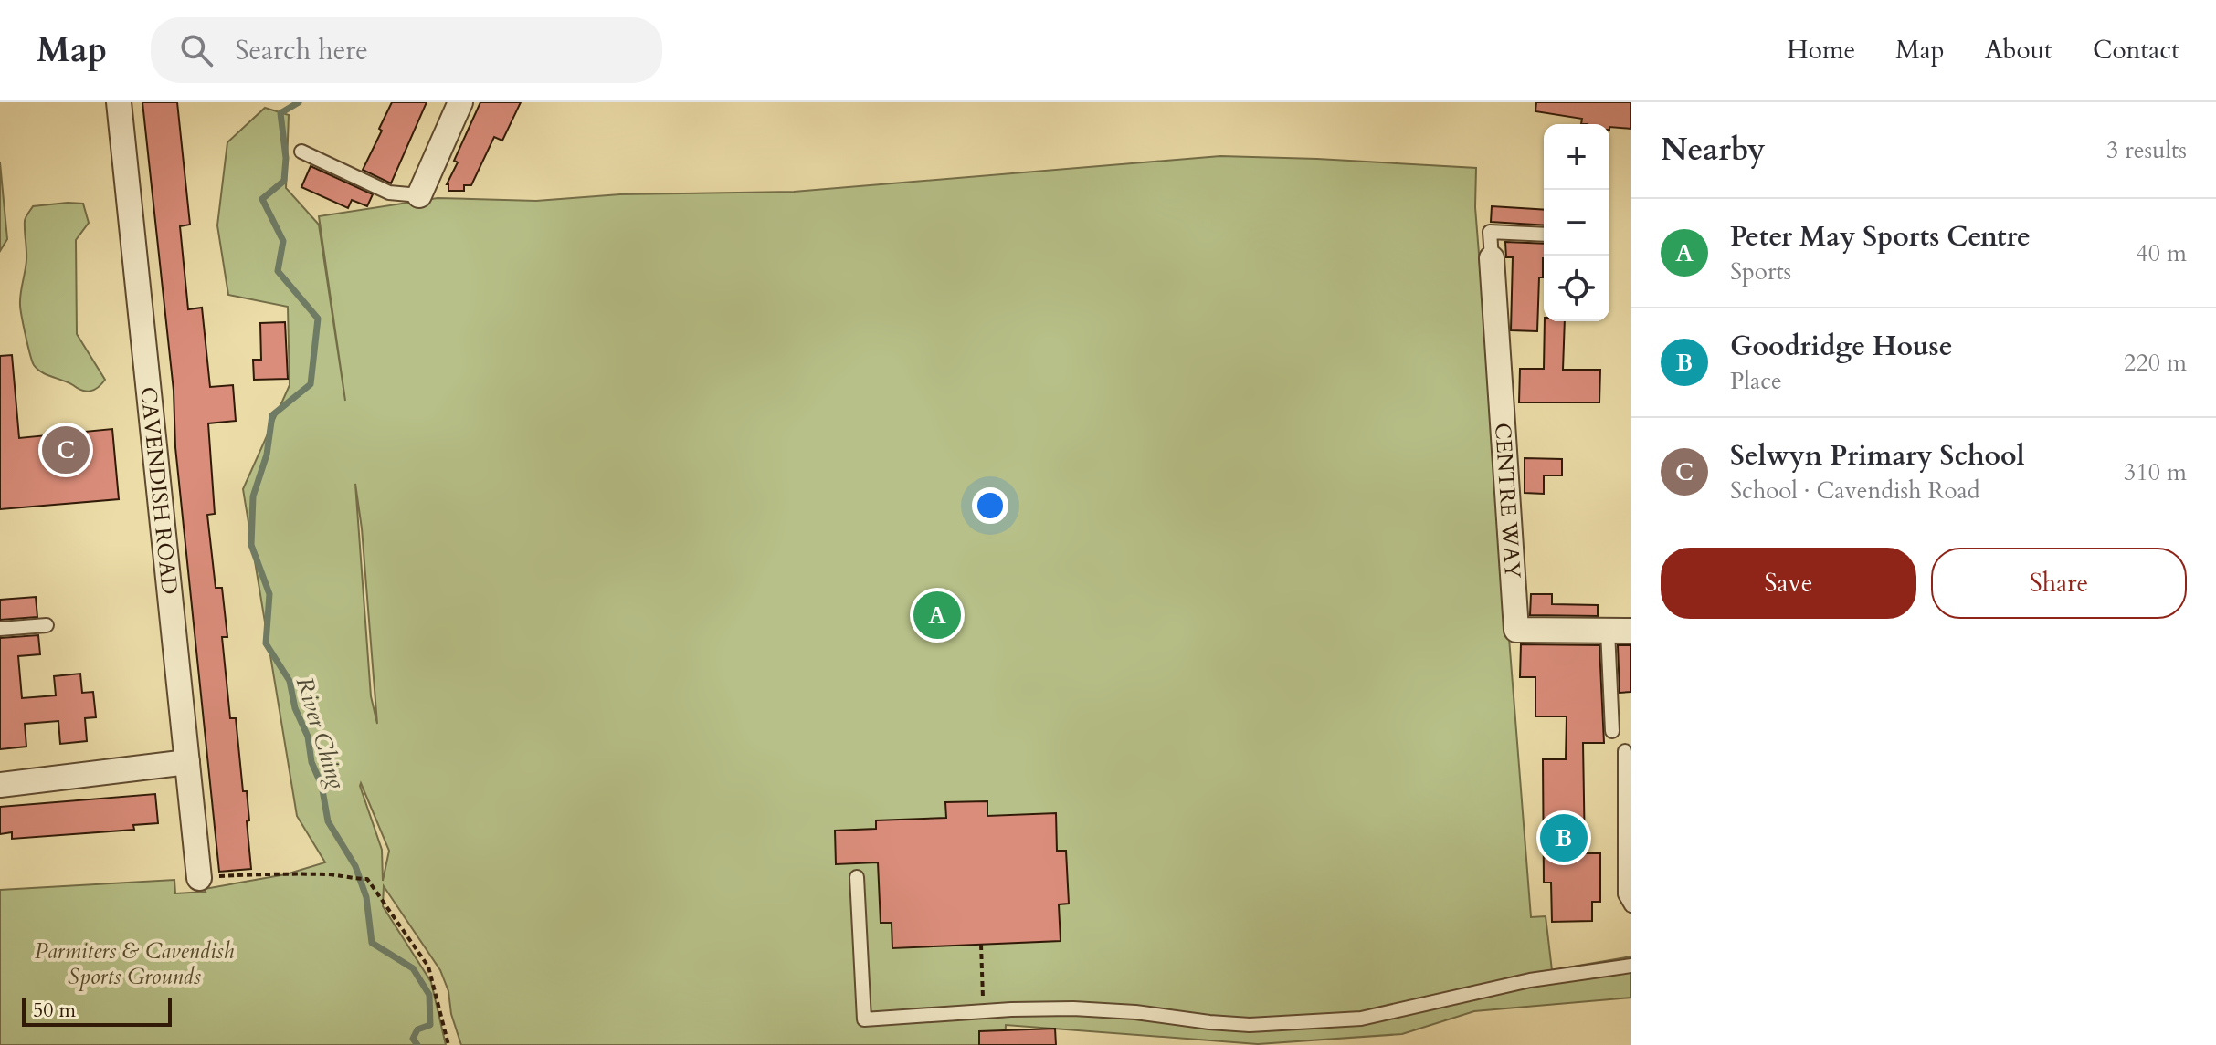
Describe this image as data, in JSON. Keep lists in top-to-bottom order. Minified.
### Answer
{"streets":{"street":["CAVENDISH ROAD","CENTRE WAY"]},"water":["River Ching"],"parks":["Parmiters & Cavendish Sports Grounds"],"scale_bar":"50 m","page":{"header":"Map","search":"Search here","nav":["Home","Map","About","Contact"],"heading":["Nearby","3 results"],"map_buttons":["+","−"],"list":[{"mark":"A","name":"Peter May Sports Centre","note":"Sports","value":"40 m"},{"mark":"B","name":"Goodridge House","note":"Place","value":"220 m"},{"mark":"C","name":"Selwyn Primary School","note":"School · Cavendish Road","value":"310 m"}],"pins":["C","A","B"],"buttons":["Save","Share"],"scale":"50 m"}}
